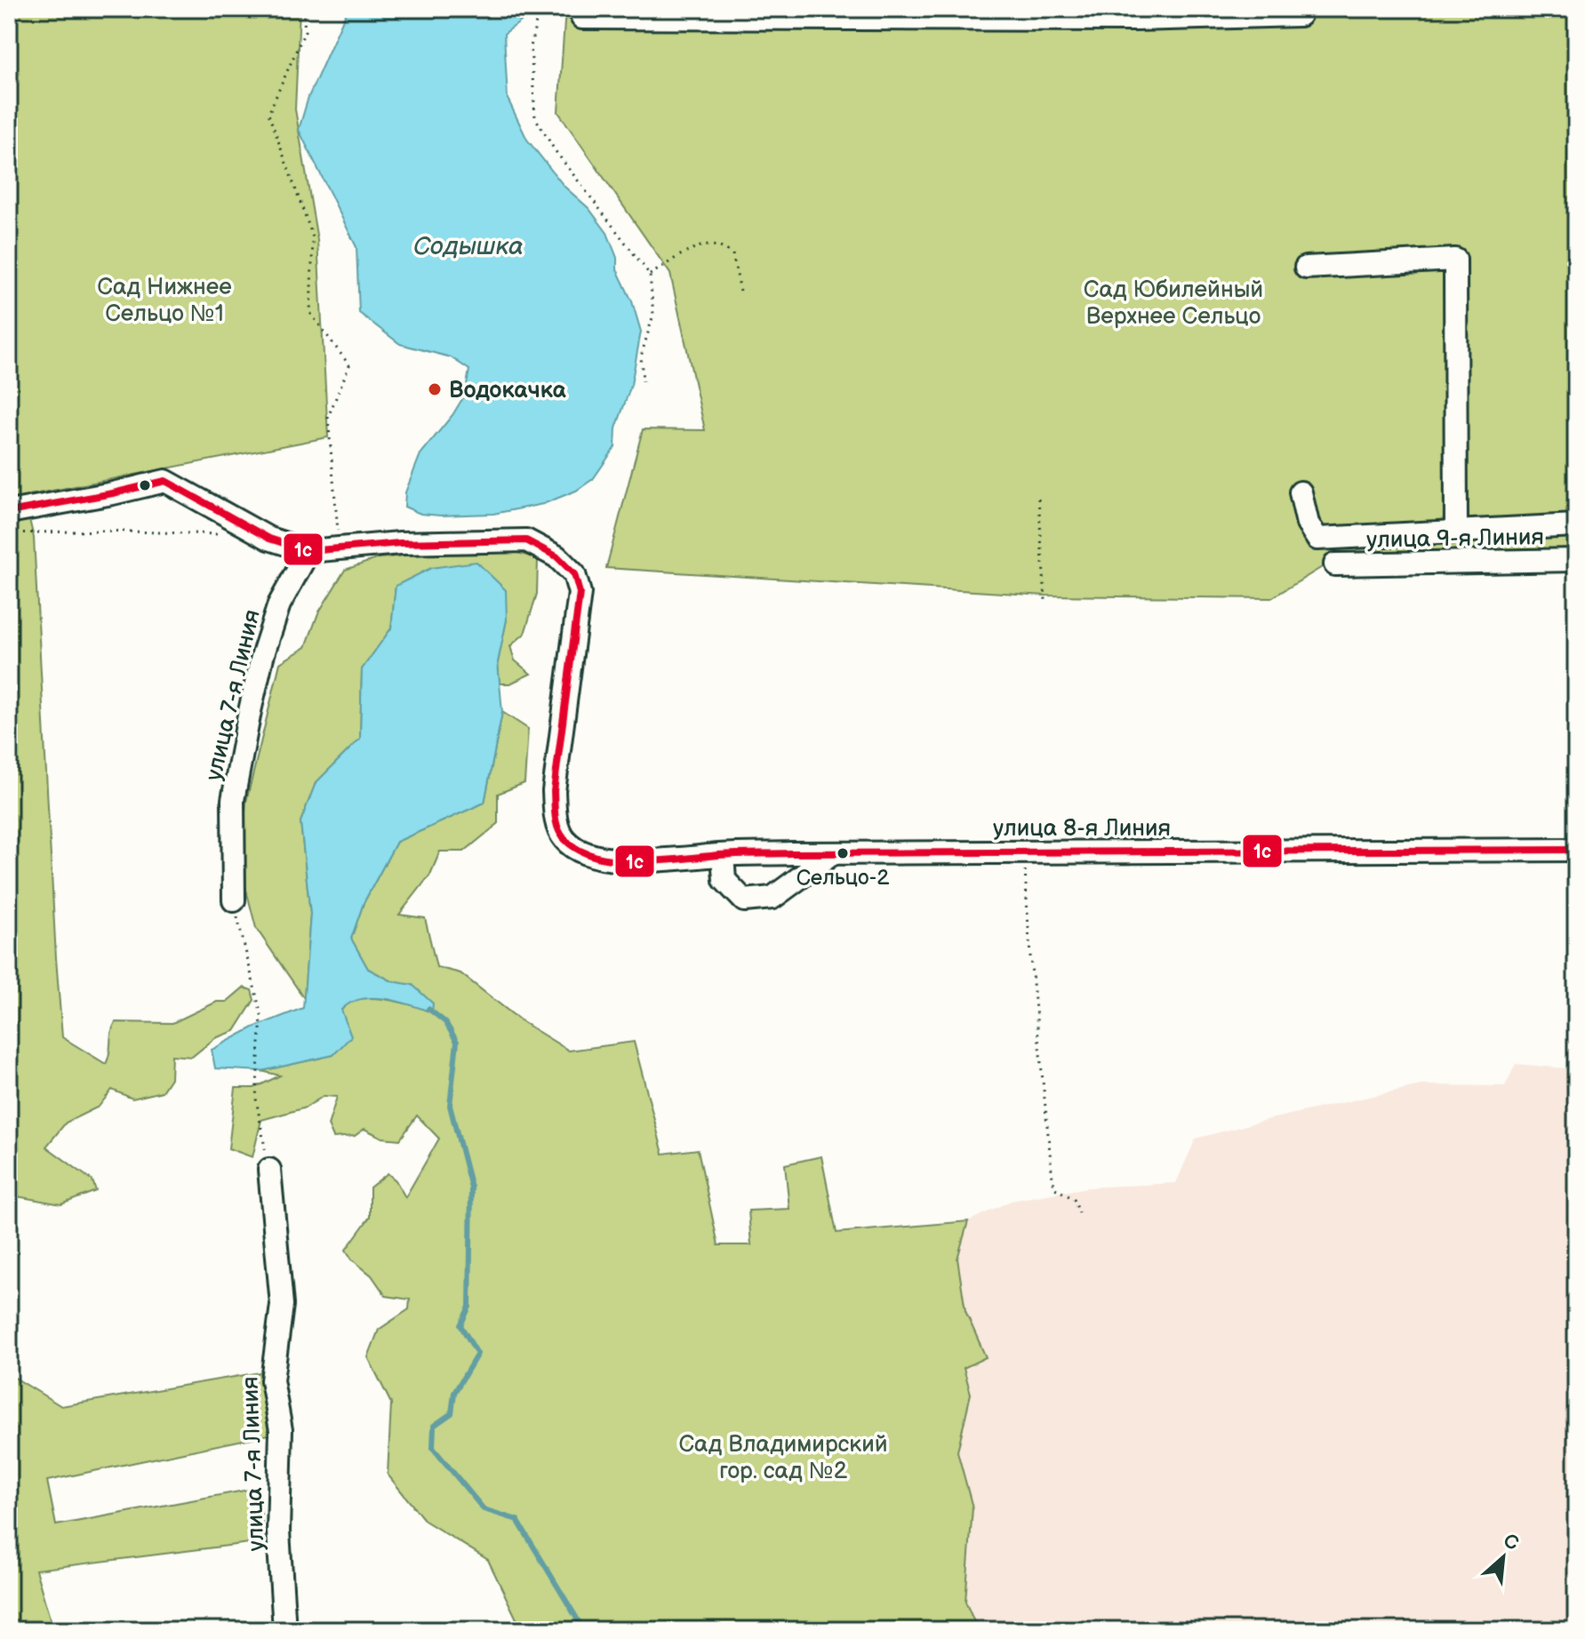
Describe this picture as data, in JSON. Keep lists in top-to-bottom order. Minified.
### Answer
{"streets":{"street":["улица 9-я Линия","улица 7-я Линия","улица 8-я Линия"]},"water":["Содышка"],"parks":["Сад Нижнее Сельцо №1","Сад Юбилейный Верхнее Сельцо","Сад Владимирский гор. сад №2"],"places":["Водокачка","Сельцо-2"],"lines":["transit line 1с"],"north":"top right"}
